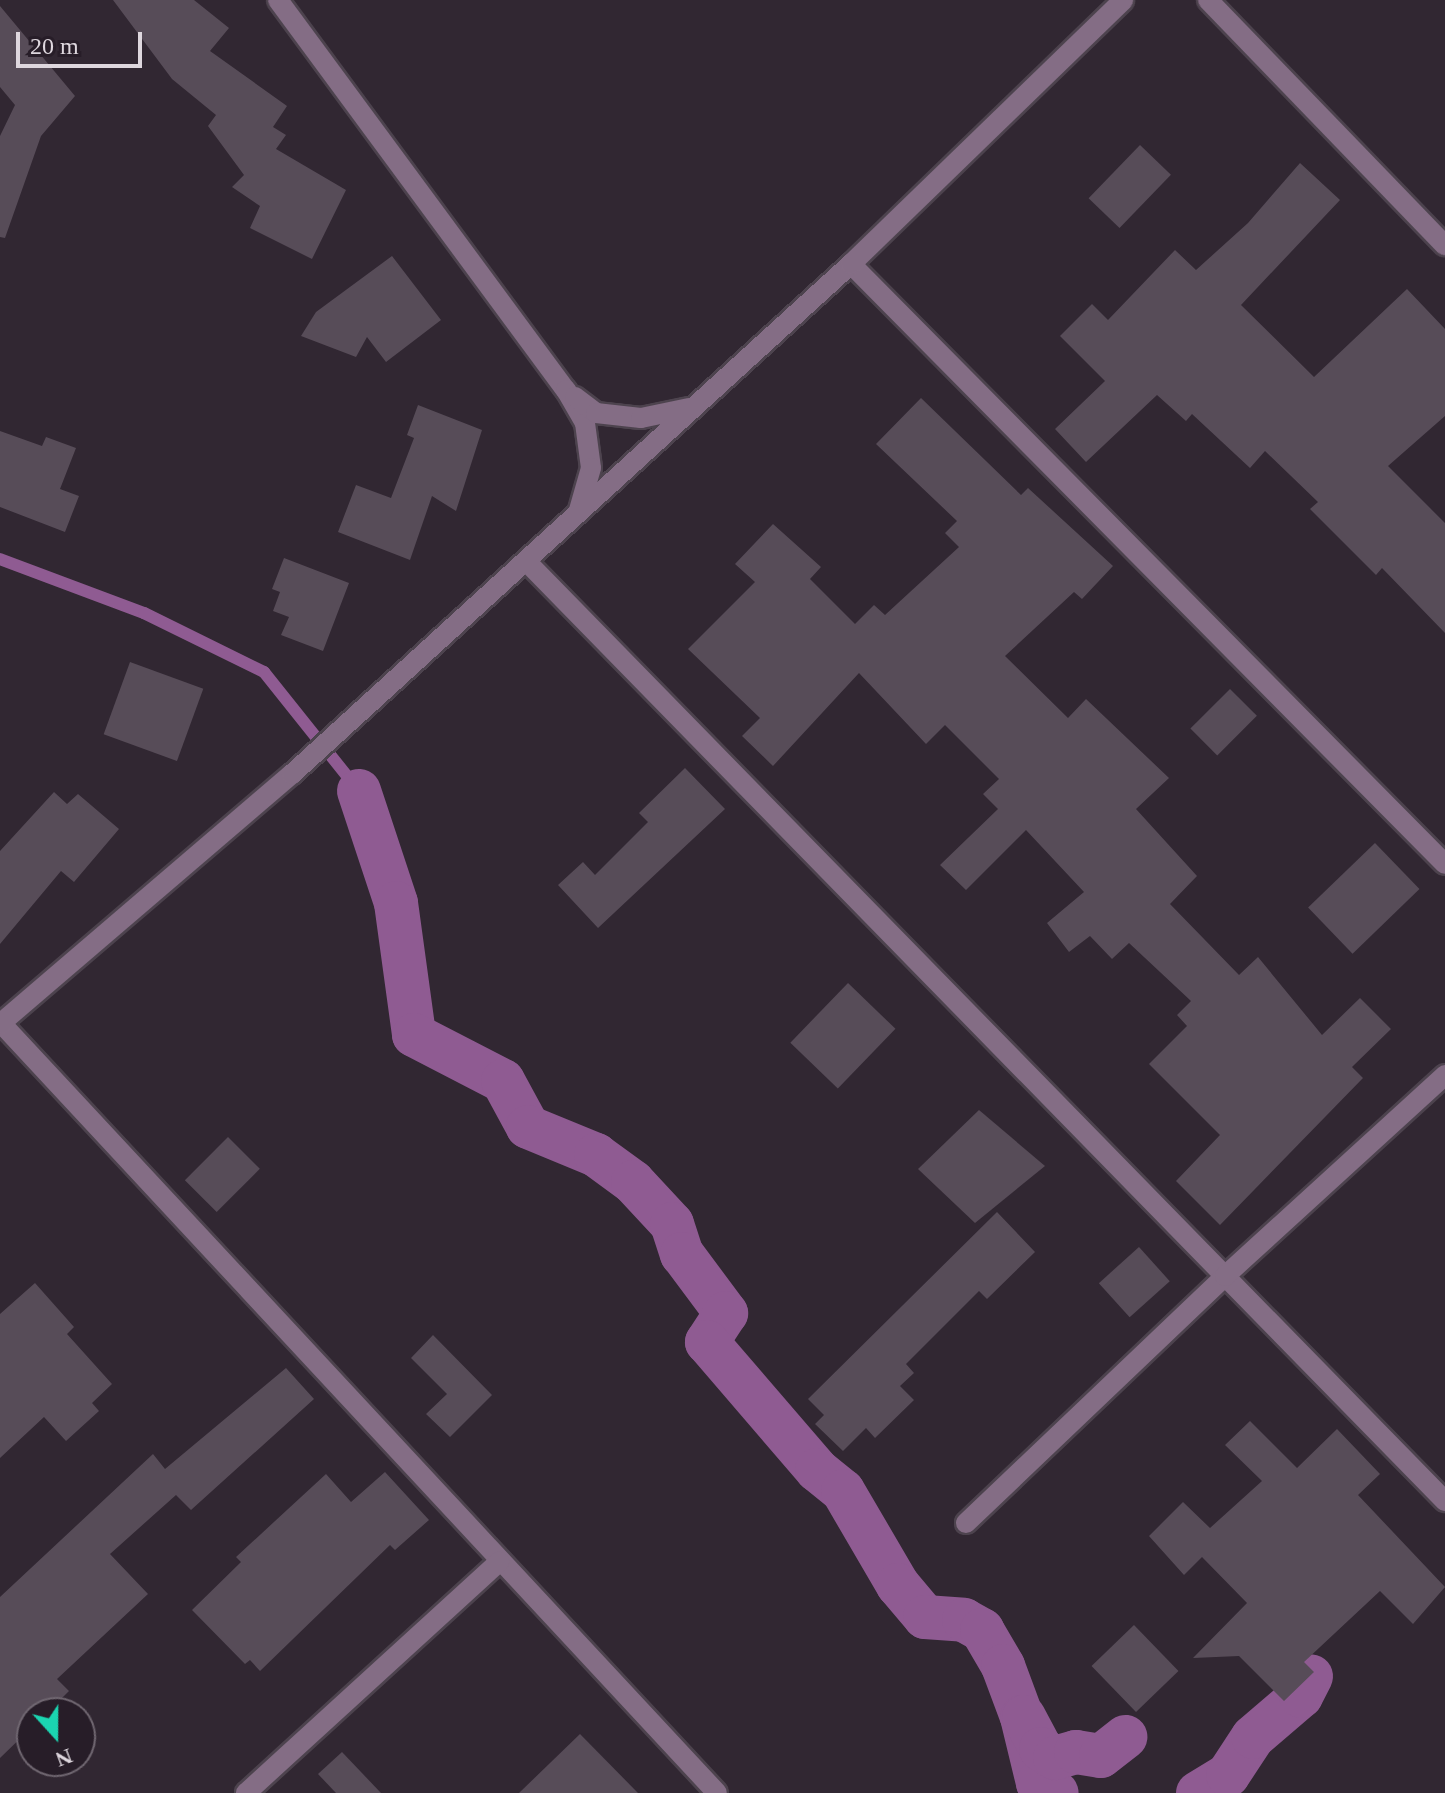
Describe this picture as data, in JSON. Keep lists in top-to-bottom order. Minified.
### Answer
{"scale_bar":"20 m","north":"bottom"}
